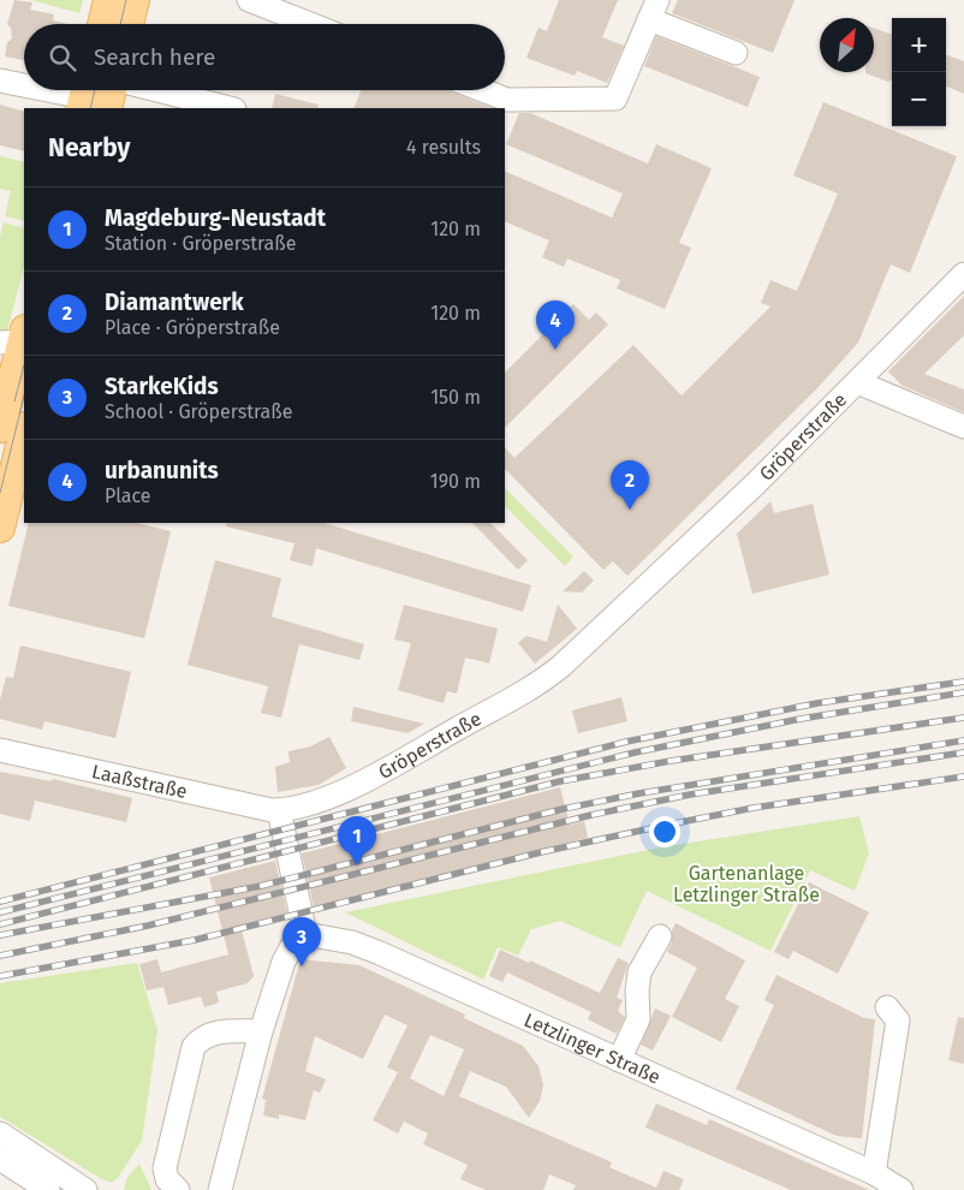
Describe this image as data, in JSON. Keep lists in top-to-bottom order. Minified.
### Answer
{"streets":{"street":["Gröperstraße","Laaßstraße","Letzlinger Straße"]},"crossings":[["Gröperstraße","Laaßstraße"]],"parks":["Gartenanlage Letzlinger Straße"],"north":"top right","page":{"map_buttons":["+","−"],"search":"Search here","heading":["Nearby","4 results"],"list":[{"mark":"1","name":"Magdeburg-Neustadt","note":"Station · Gröperstraße","value":"120 m"},{"mark":"2","name":"Diamantwerk","note":"Place · Gröperstraße","value":"120 m"},{"mark":"3","name":"StarkeKids","note":"School · Gröperstraße","value":"150 m"},{"mark":"4","name":"urbanunits","note":"Place","value":"190 m"}],"pins":["4","2","1","3"]}}
